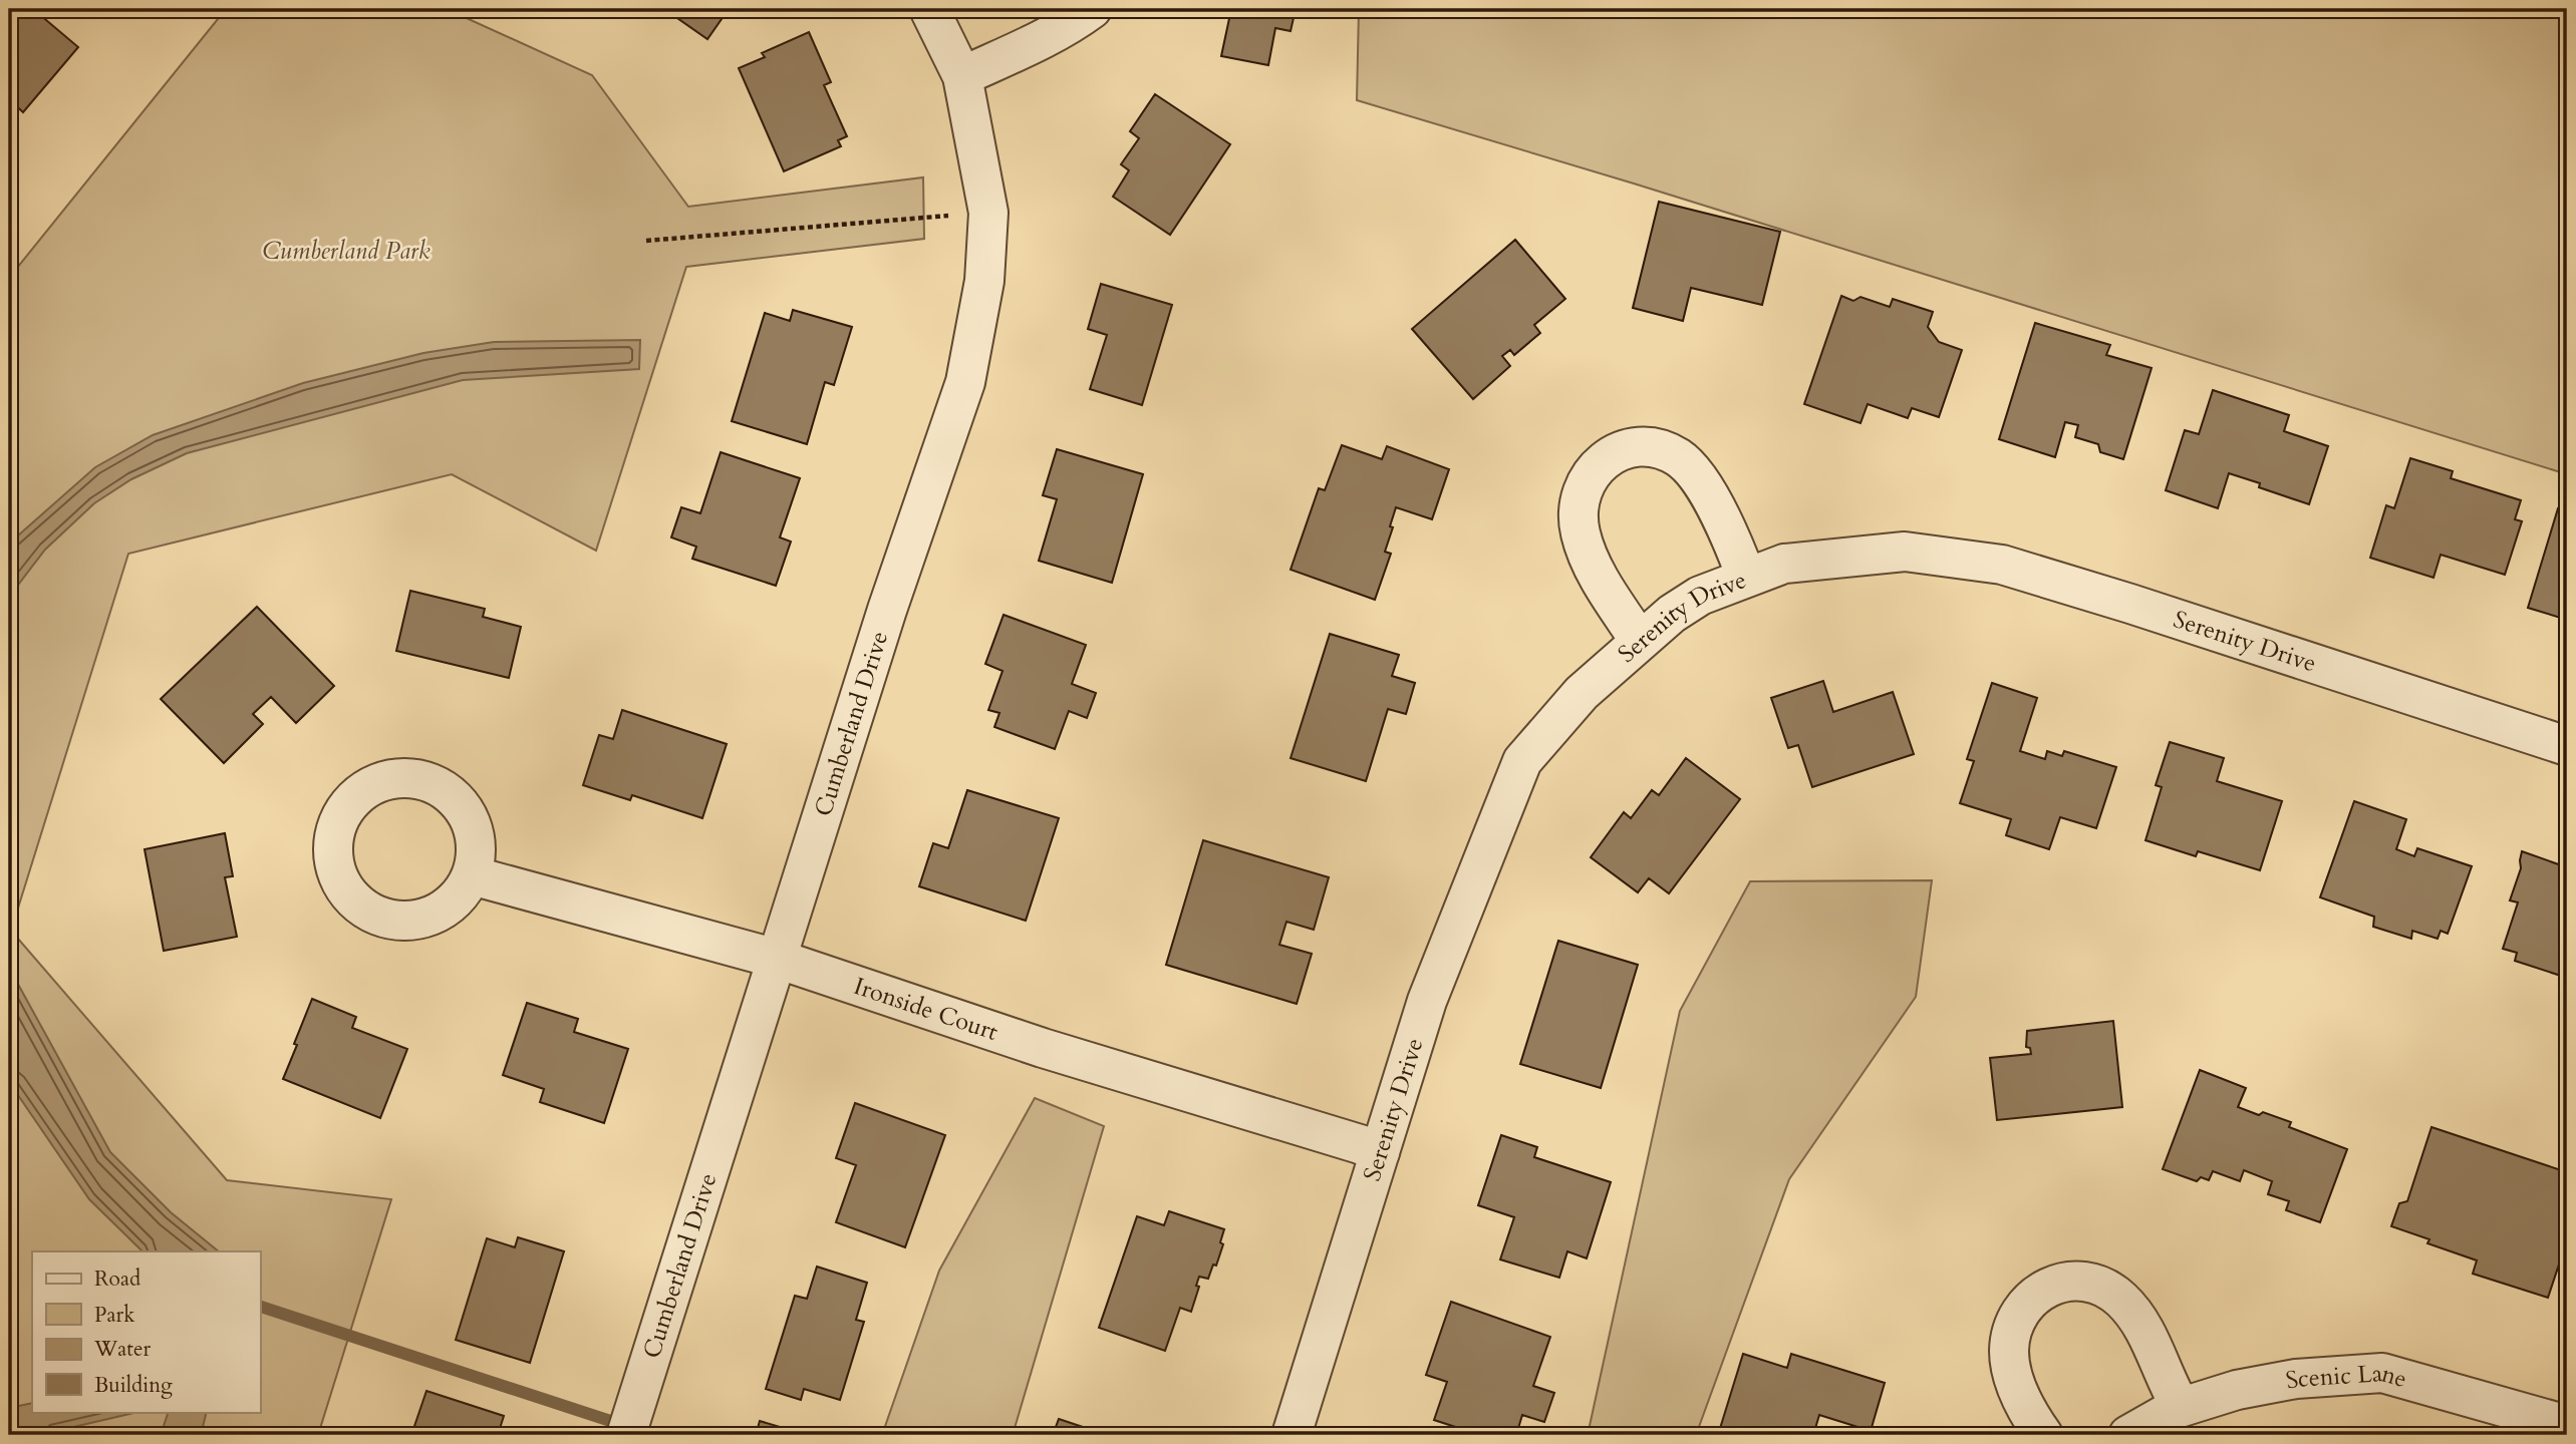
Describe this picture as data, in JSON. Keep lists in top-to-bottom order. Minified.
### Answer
{"streets":{"street":["Serenity Drive","Cumberland Drive","Ironside Court","Scenic Lane"]},"crossings":[["Serenity Drive","Ironside Court"],["Cumberland Drive","Ironside Court"]],"parks":["Cumberland Park"],"legend":["Road","Park","Water","Building"]}
